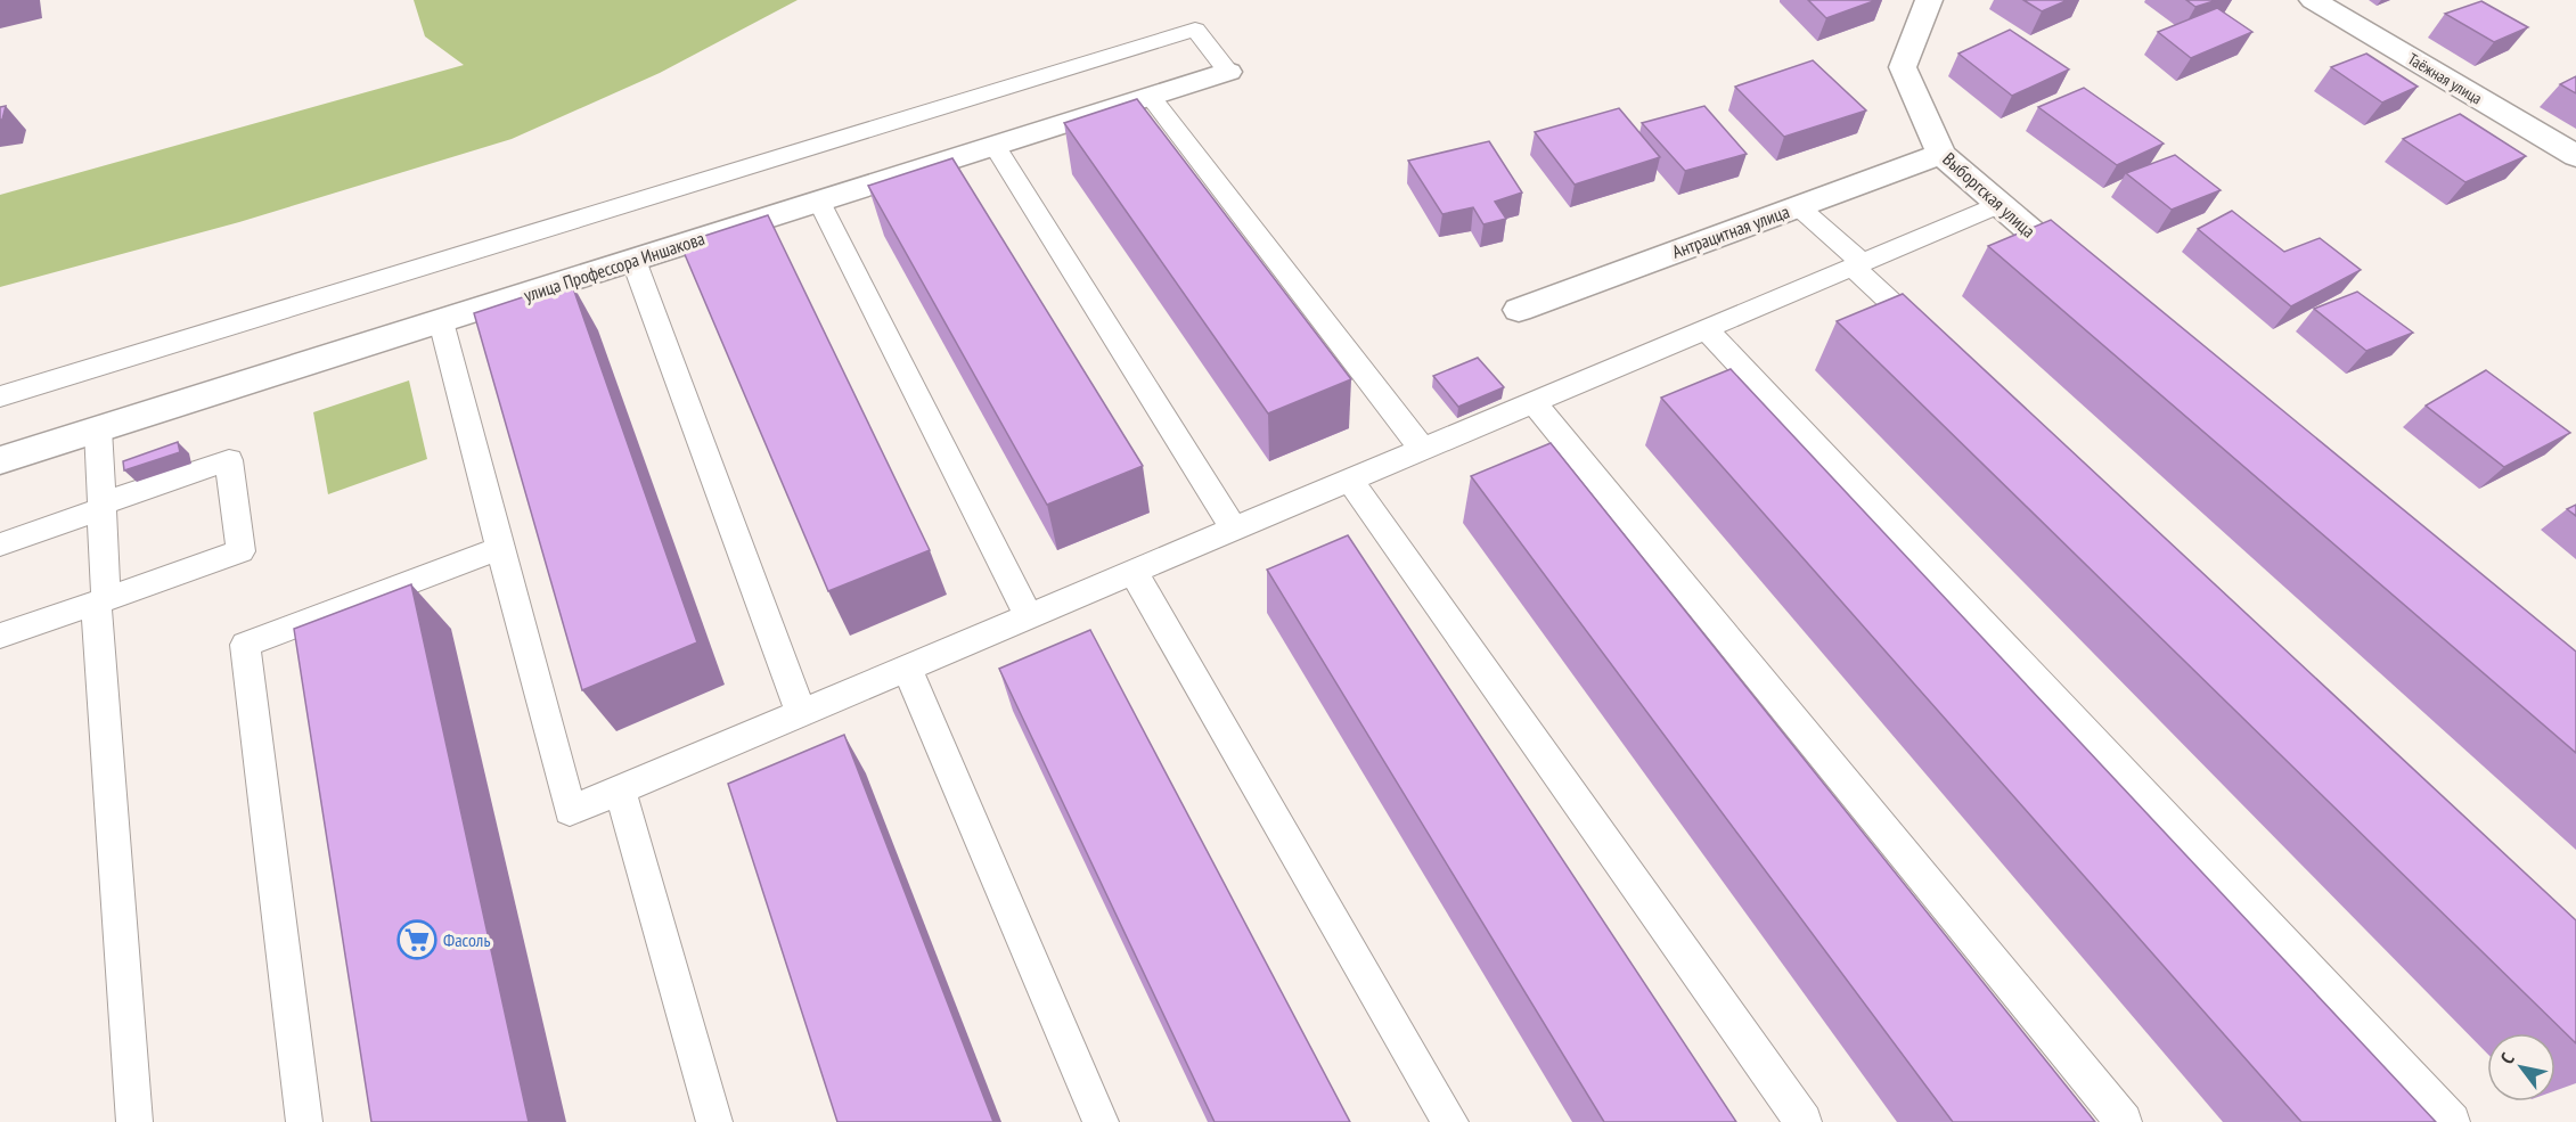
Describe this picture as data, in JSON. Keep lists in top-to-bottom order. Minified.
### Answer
{"streets":{"street":["Таёжная улица","Выборгская улица","Антрацитная улица","улица Профессора Иншакова"]},"crossings":[["Выборгская улица","Антрацитная улица"]],"places":{"supermarket":["Фасоль"]},"north":"top left"}
